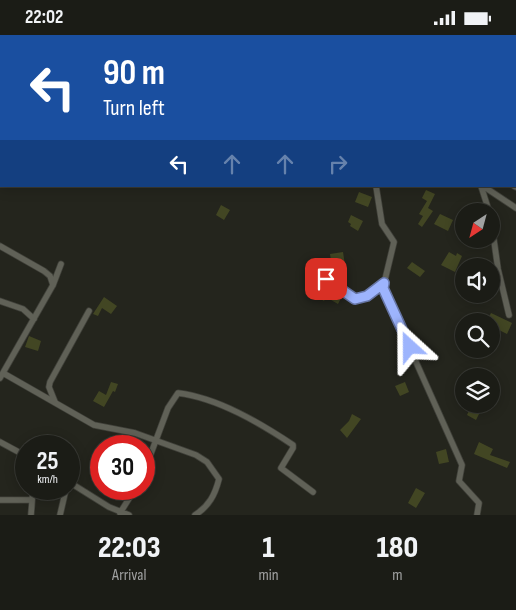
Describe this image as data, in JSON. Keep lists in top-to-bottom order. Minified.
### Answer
{"north":"bottom left","page":{"status":"22:02","turn":["90 m","Turn left"],"speed":"25 km/h","limit":"30","eta":["22:03","Arrival","1","min","180","m"]}}
